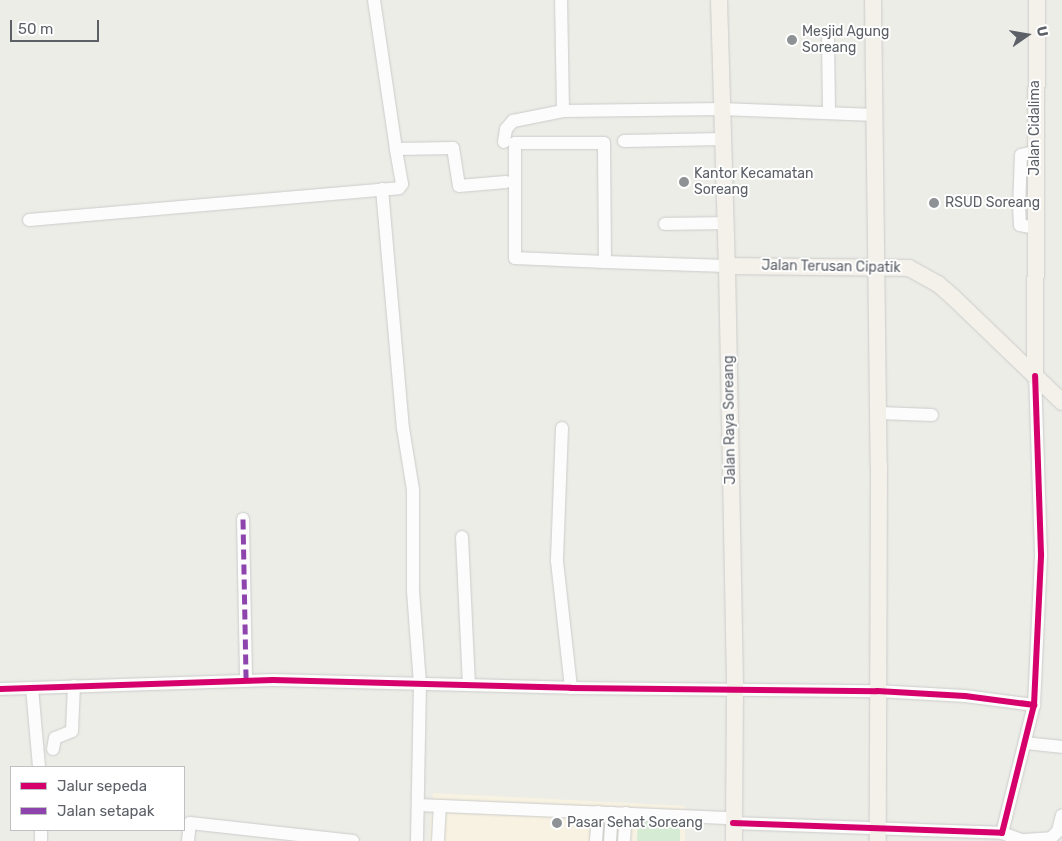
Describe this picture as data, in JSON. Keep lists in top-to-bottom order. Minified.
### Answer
{"streets":{"main road":["Jalan Cidalima","Jalan Terusan Cipatik","Jalan Raya Soreang"]},"crossings":[["Jalan Cidalima","Jalan Terusan Cipatik"],["Jalan Terusan Cipatik","Jalan Raya Soreang"]],"places":["Mesjid Agung Soreang","Kantor Kecamatan Soreang","RSUD Soreang","Pasar Sehat Soreang"],"legend":["Jalur sepeda","Jalan setapak"],"scale_bar":"50 m","north":"right"}
